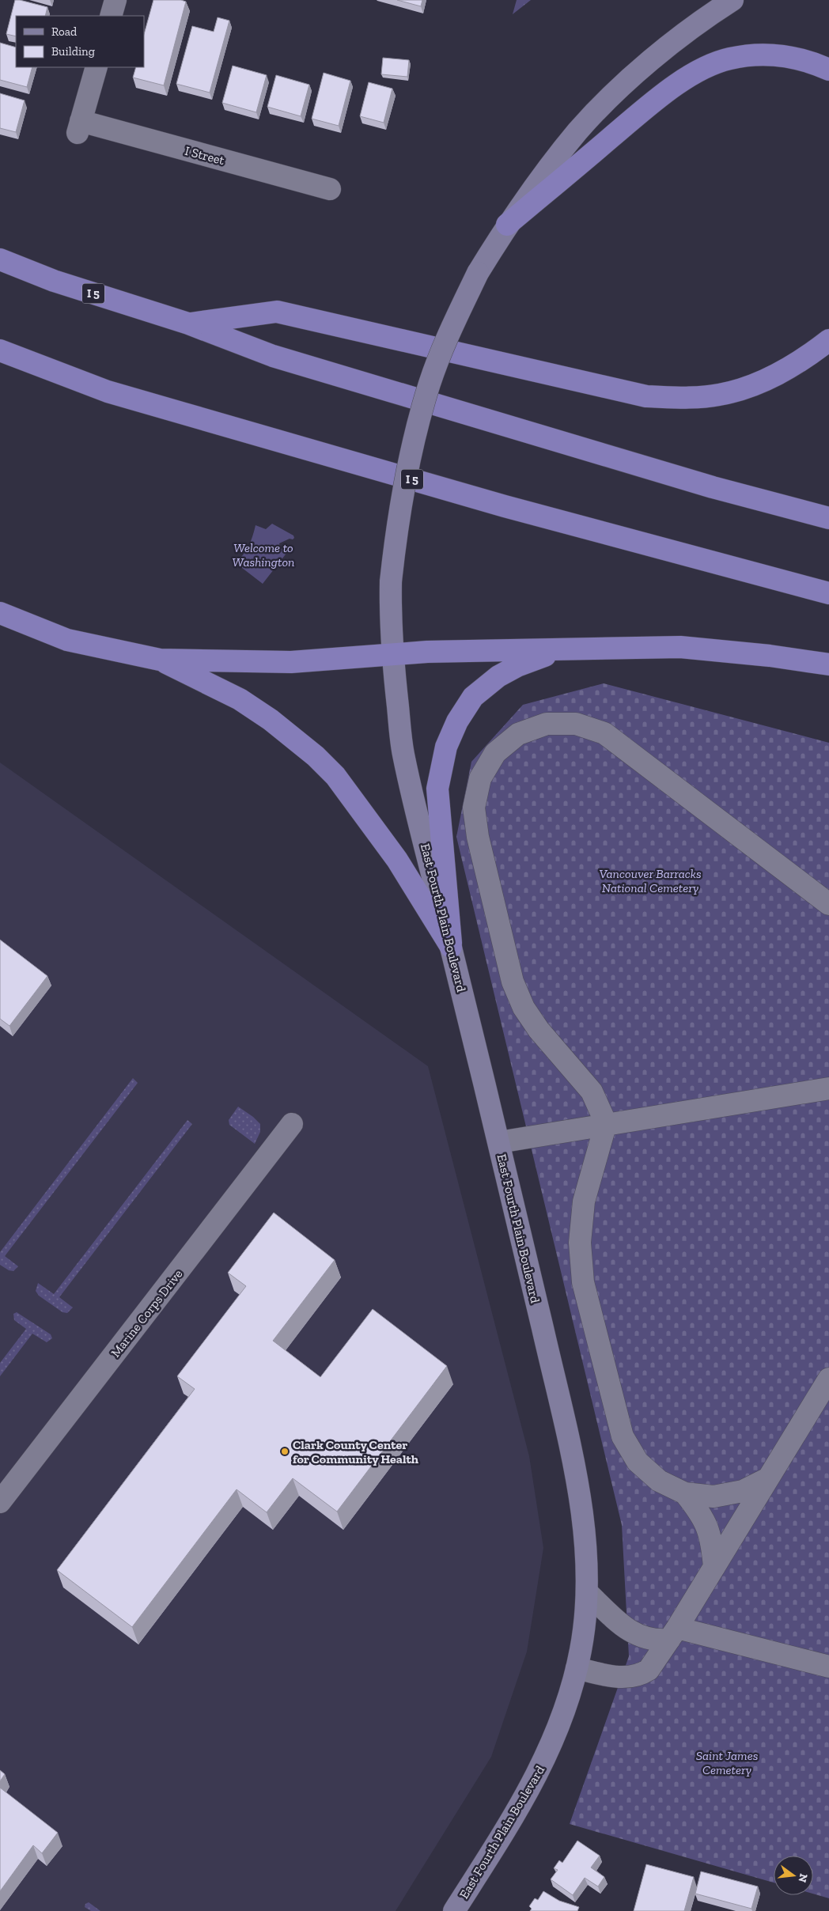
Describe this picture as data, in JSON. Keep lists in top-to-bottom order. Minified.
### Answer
{"streets":{"highway":["I 5"],"main road":["East Fourth Plain Boulevard"],"street":["I Street","Marine Corps Drive"]},"parks":["Welcome to Washington","Vancouver Barracks National Cemetery","Saint James Cemetery"],"places":["Clark County Center for Community Health"],"legend":["Road","Building"],"north":"right"}
